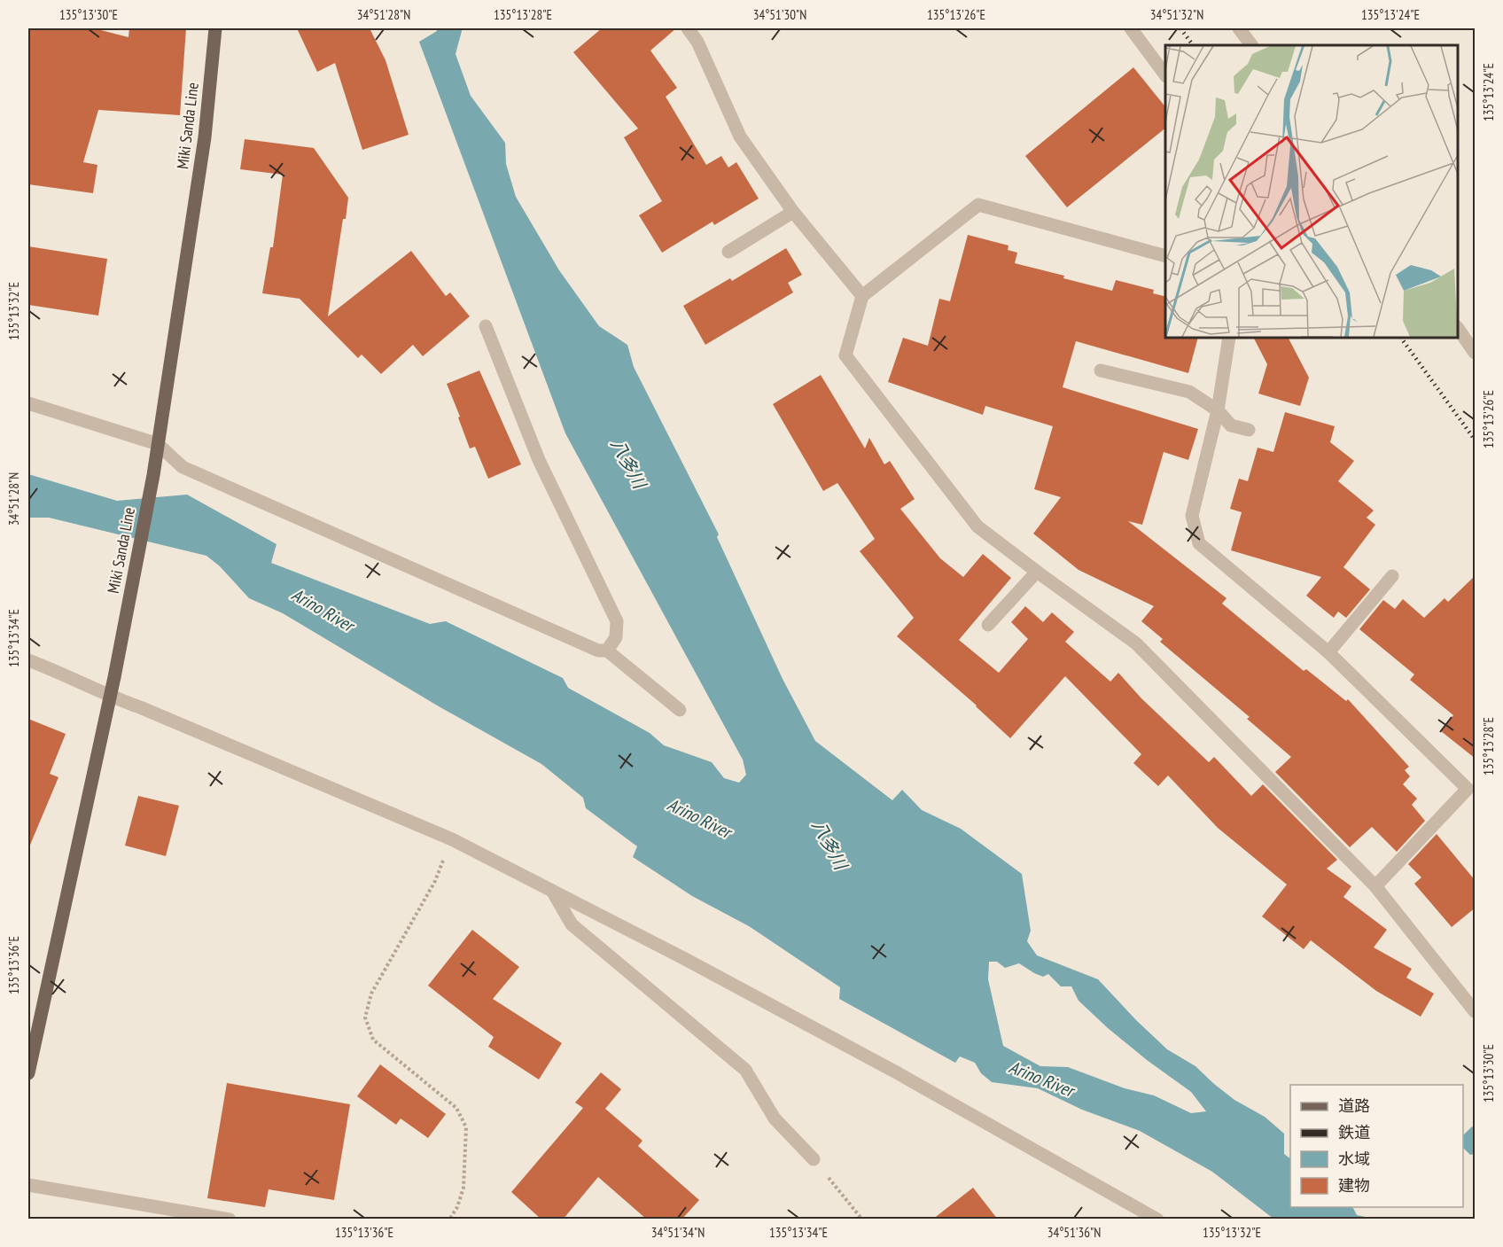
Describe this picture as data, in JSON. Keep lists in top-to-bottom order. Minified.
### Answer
{"streets":{"main road":["Miki Sanda Line"]},"water":["八多川","Arino River"],"legend":["道路","鉄道","水域","建物"],"coordinates":["135°13'30\"E","34°51'28\"N","135°13'28\"E","34°51'30\"N","135°13'26\"E","34°51'32\"N","135°13'24\"E","135°13'32\"E","135°13'34\"E","135°13'36\"E","34°51'34\"N","34°51'36\"N"]}
